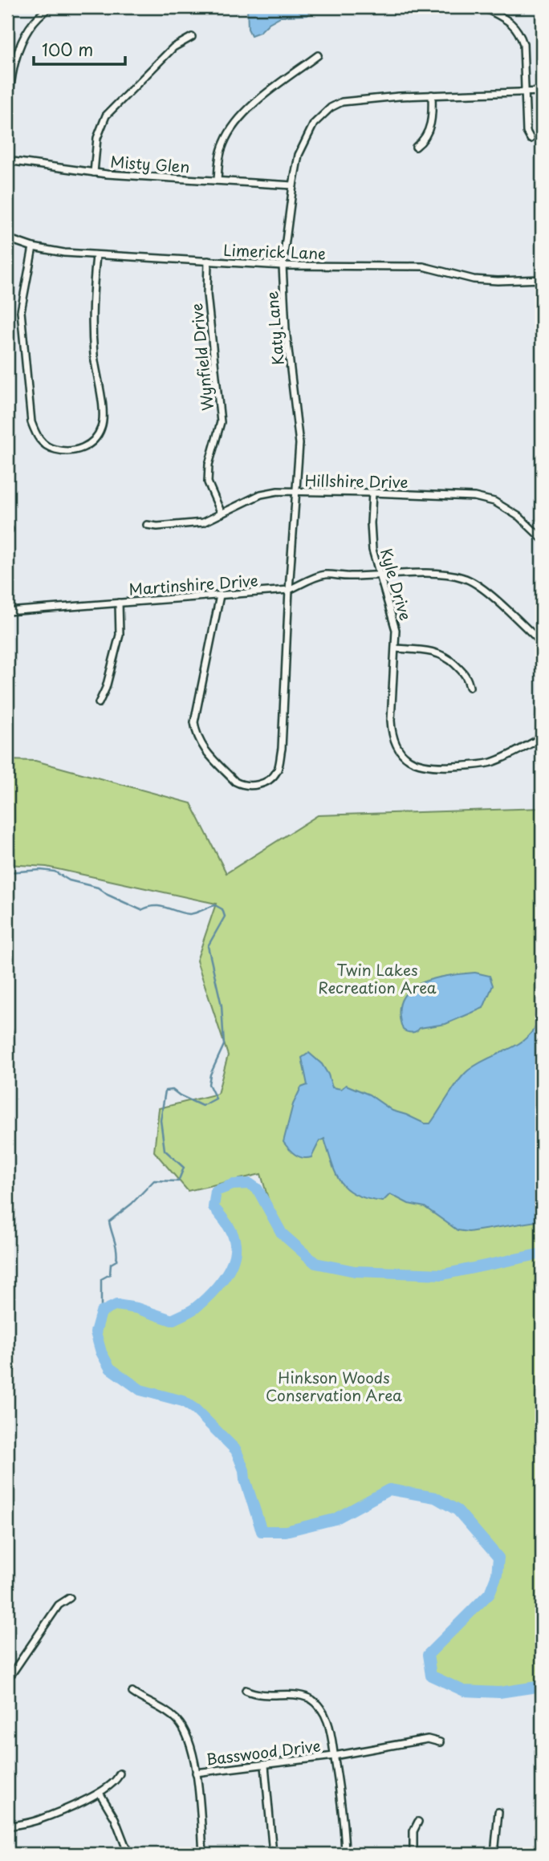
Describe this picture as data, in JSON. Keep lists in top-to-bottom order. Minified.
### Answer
{"streets":{"street":["Misty Glen","Limerick Lane","Katy Lane","Wynfield Drive","Hillshire Drive","Martinshire Drive","Kyle Drive","Basswood Drive"]},"crossings":[["Misty Glen","Katy Lane"],["Limerick Lane","Katy Lane"],["Limerick Lane","Wynfield Drive"],["Katy Lane","Hillshire Drive"],["Katy Lane","Martinshire Drive"],["Wynfield Drive","Hillshire Drive"],["Hillshire Drive","Kyle Drive"],["Martinshire Drive","Kyle Drive"]],"parks":["Twin Lakes Recreation Area","Hinkson Woods Conservation Area"],"scale_bar":"100 m"}
